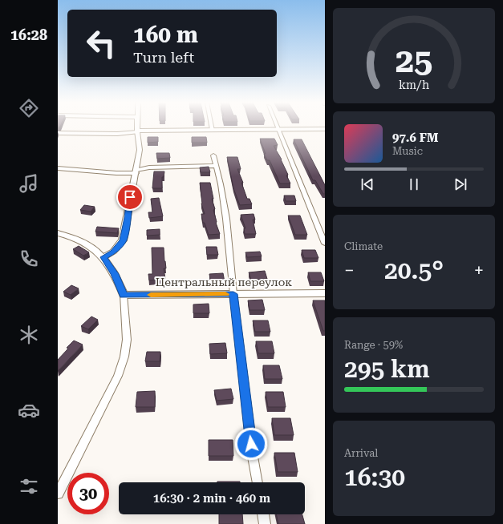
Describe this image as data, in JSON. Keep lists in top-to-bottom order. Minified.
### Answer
{"streets":{"street":["Центральный переулок"]},"page":{"tabs":"16:28","turn":["160 m","Turn left"],"song":["97.6 FM","Music"],"tile":["Climate",["Range · 59%","295 km"],["Arrival","16:30"]],"heat":["−","20.5°","+"],"limit":"30","trip":"16:30 · 2 min · 460 m","gauge":["25","km/h"]}}
